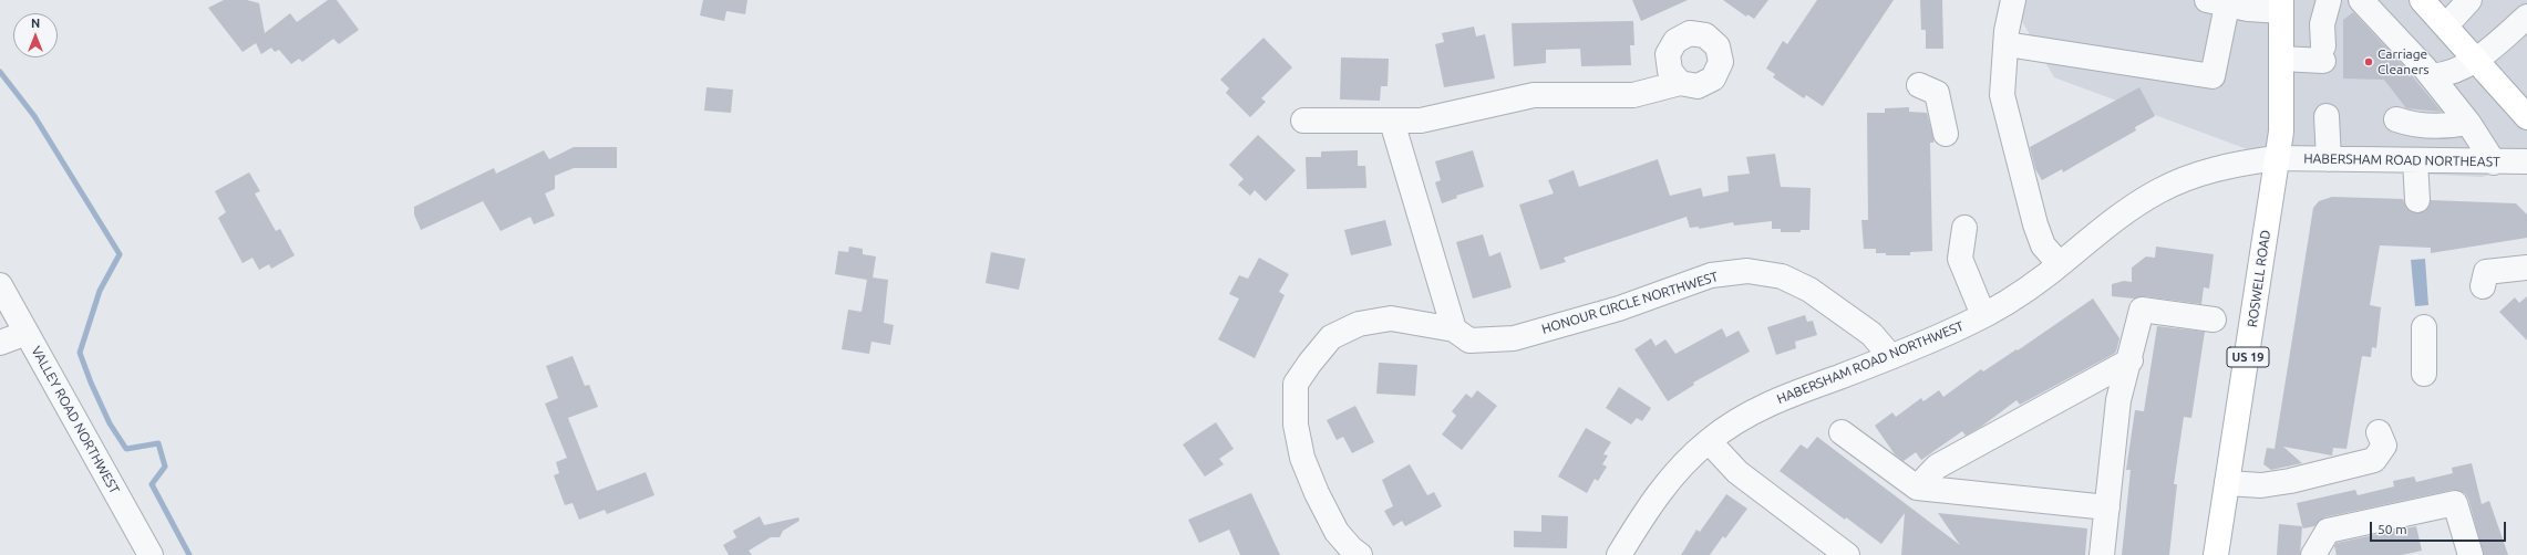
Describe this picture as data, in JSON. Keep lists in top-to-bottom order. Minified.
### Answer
{"streets":{"main road":["ROSWELL ROAD","US 19"],"street":["HABERSHAM ROAD NORTHEAST","HONOUR CIRCLE NORTHWEST","HABERSHAM ROAD NORTHWEST","VALLEY ROAD NORTHWEST"]},"crossings":[["HABERSHAM ROAD NORTHEAST","ROSWELL ROAD"],["HABERSHAM ROAD NORTHEAST","HABERSHAM ROAD NORTHWEST"],["ROSWELL ROAD","HABERSHAM ROAD NORTHWEST"],["HONOUR CIRCLE NORTHWEST","HABERSHAM ROAD NORTHWEST"]],"places":["Carriage Cleaners"],"scale_bar":"50 m","north":"top"}
